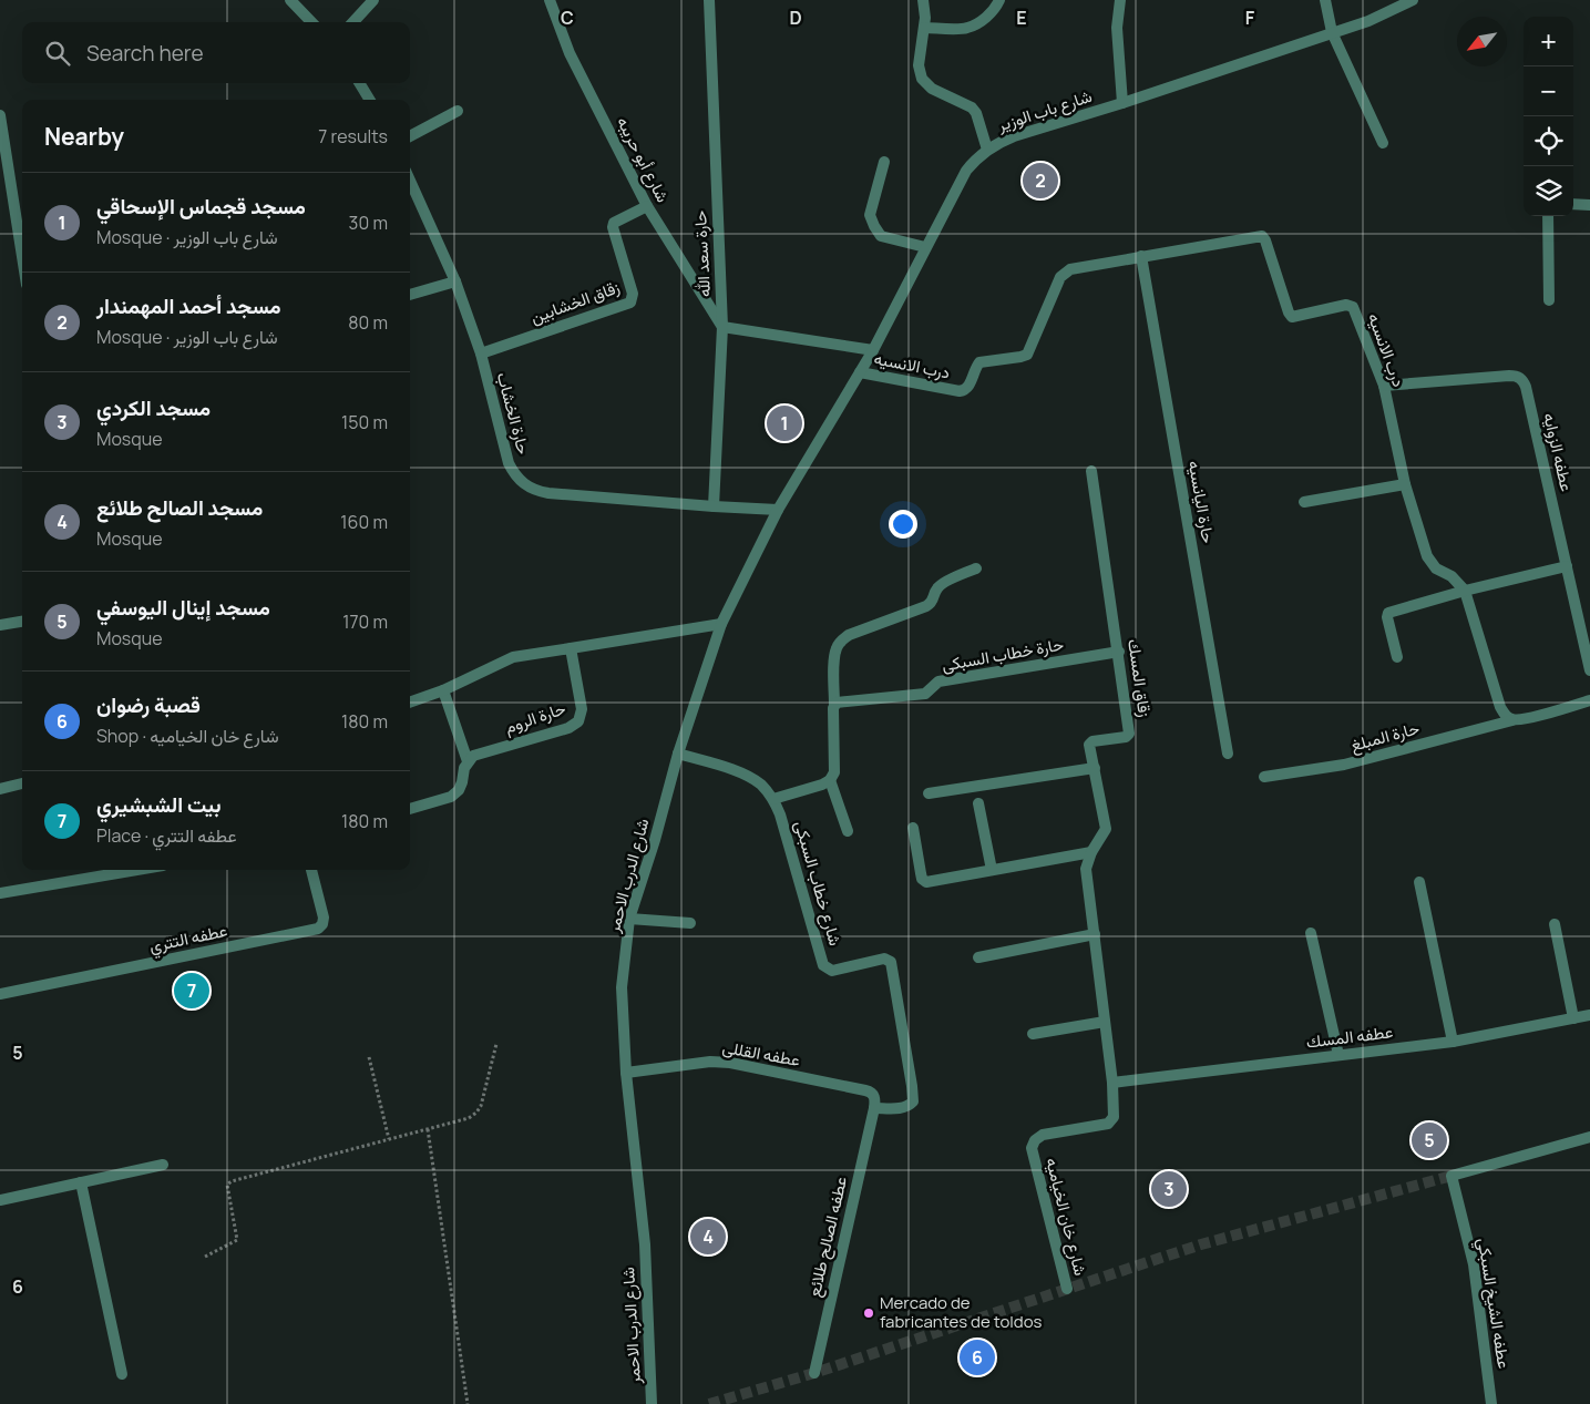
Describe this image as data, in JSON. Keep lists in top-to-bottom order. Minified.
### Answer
{"streets":{"street":["شارع باب الوزير","شارع أبو حريبه","حارة سعد الله","زقاق الخشابين","درب الانسيه","حارة الخشاب","عطفه الزوايه","حارة اليانسيه","حارة خطاب السبكى","زقاق المسك","حارة الروم","حارة المبلغ","شارع الدرب الاحمر","شارع خطاب السبكى","عطفه التتري","عطفه المسك","عطفه القللى","شارع خان الخياميه","عطفه الصالح طلائع","عطفه الشيخ السبكي"]},"crossings":[["شارع باب الوزير","درب الانسيه"],["شارع باب الوزير","حارة الخشاب"],["شارع باب الوزير","شارع الدرب الاحمر"],["شارع أبو حريبه","حارة سعد الله"],["شارع أبو حريبه","زقاق الخشابين"],["حارة سعد الله","حارة الخشاب"],["زقاق الخشابين","حارة الخشاب"],["درب الانسيه","عطفه الزوايه"],["درب الانسيه","حارة اليانسيه"],["حارة الخشاب","شارع الدرب الاحمر"],["حارة خطاب السبكى","زقاق المسك"],["زقاق المسك","عطفه المسك"],["زقاق المسك","شارع خان الخياميه"],["شارع الدرب الاحمر","شارع خطاب السبكى"],["شارع الدرب الاحمر","عطفه القللى"],["شارع خطاب السبكى","عطفه القللى"],["شارع خطاب السبكى","عطفه الصالح طلائع"],["عطفه المسك","شارع خان الخياميه"],["عطفه القللى","عطفه الصالح طلائع"]],"places":["Mercado de fabricantes de toldos"],"north":"bottom left","page":{"map_buttons":["+","−"],"search":"Search here","heading":["Nearby","7 results"],"pins":["2","1","7","5","3","4","6"],"list":[{"mark":"1","name":"مسجد قجماس الإسحاقي","note":"Mosque · شارع باب الوزير","value":"30 m"},{"mark":"2","name":"مسجد أحمد المهمندار","note":"Mosque · شارع باب الوزير","value":"80 m"},{"mark":"3","name":"مسجد الكردي","note":"Mosque","value":"150 m"},{"mark":"4","name":"مسجد الصالح طلائع","note":"Mosque","value":"160 m"},{"mark":"5","name":"مسجد إينال اليوسفي","note":"Mosque","value":"170 m"},{"mark":"6","name":"قصبة رضوان","note":"Shop · شارع خان الخياميه","value":"180 m"},{"mark":"7","name":"بيت الشبشيري","note":"Place · عطفه التتري","value":"180 m"}]},"grid":{"columns":["C","D","E","F"],"rows":["5","6"]}}
